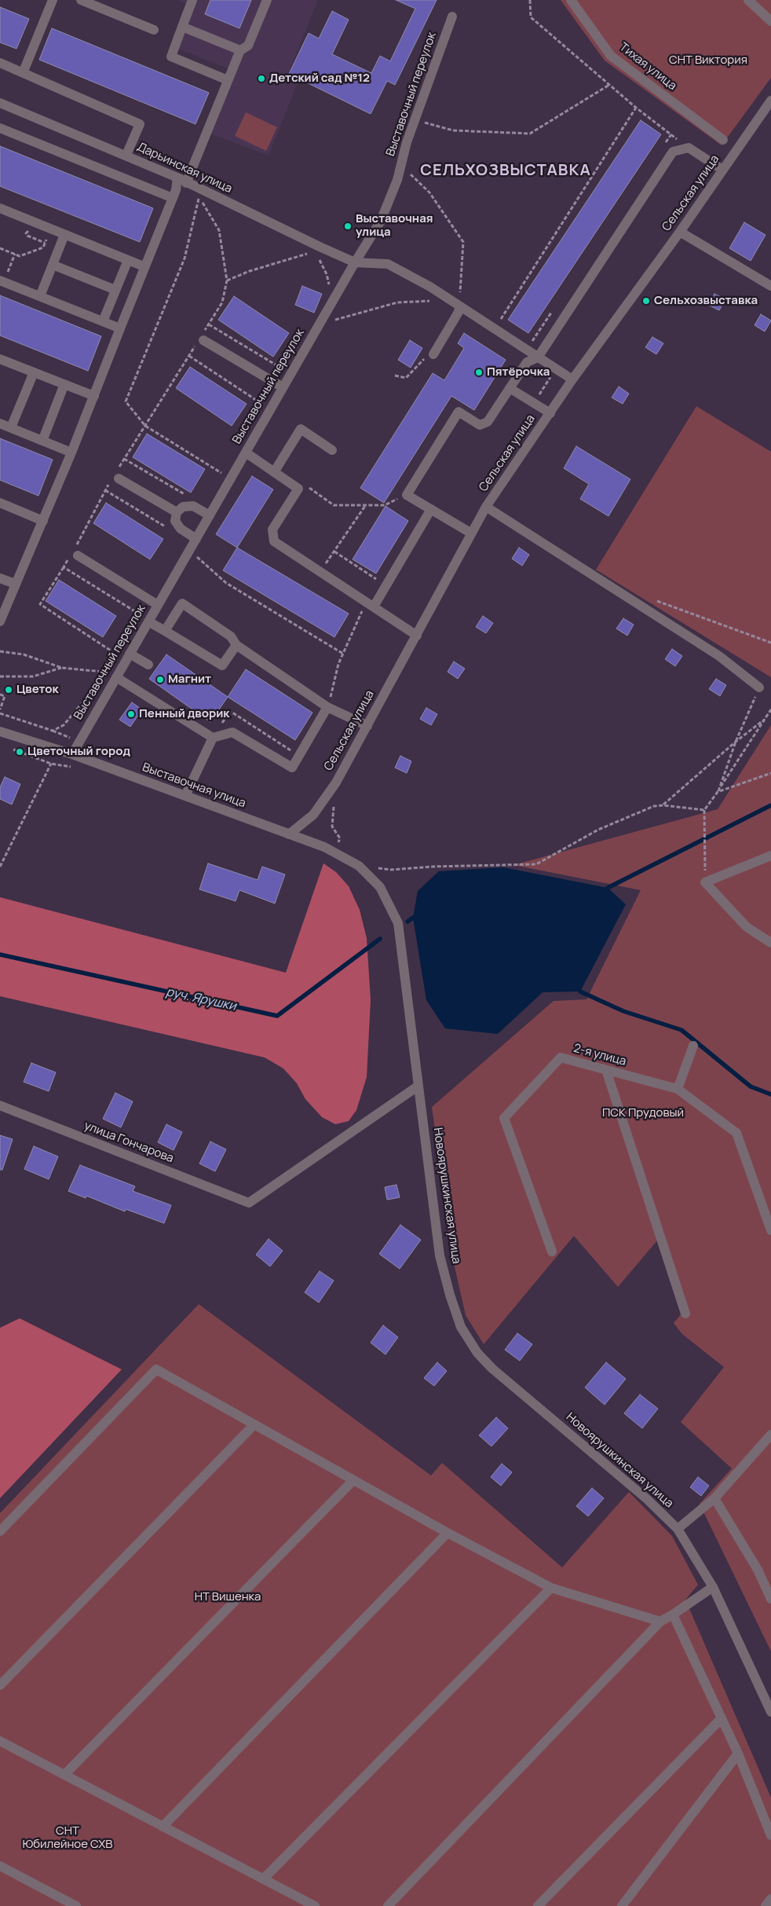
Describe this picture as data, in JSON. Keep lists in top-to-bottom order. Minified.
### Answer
{"streets":{"street":["Тихая улица","Выставочный переулок","Дарьинская улица","Сельская улица","Выставочная улица","2-я улица","улица Гончарова","Новоярушкинская улица"]},"crossings":[["Выставочный переулок","Дарьинская улица"],["Выставочный переулок","Выставочная улица"],["Сельская улица","Выставочная улица"],["Сельская улица","Новоярушкинская улица"],["Выставочная улица","Новоярушкинская улица"],["улица Гончарова","Новоярушкинская улица"]],"districts":["СЕЛЬХОЗВЫСТАВКА"],"water":["руч. Ярушки"],"parks":["СНТ Виктория","ПСК Прудовый","НТ Вишенка","СНТ Юбилейное СХВ"],"places":["Детский сад №12","Выставочная улица","Сельхозвыставка","Пятёрочка","Магнит","Цветок","Пенный дворик","Цветочный город"]}
